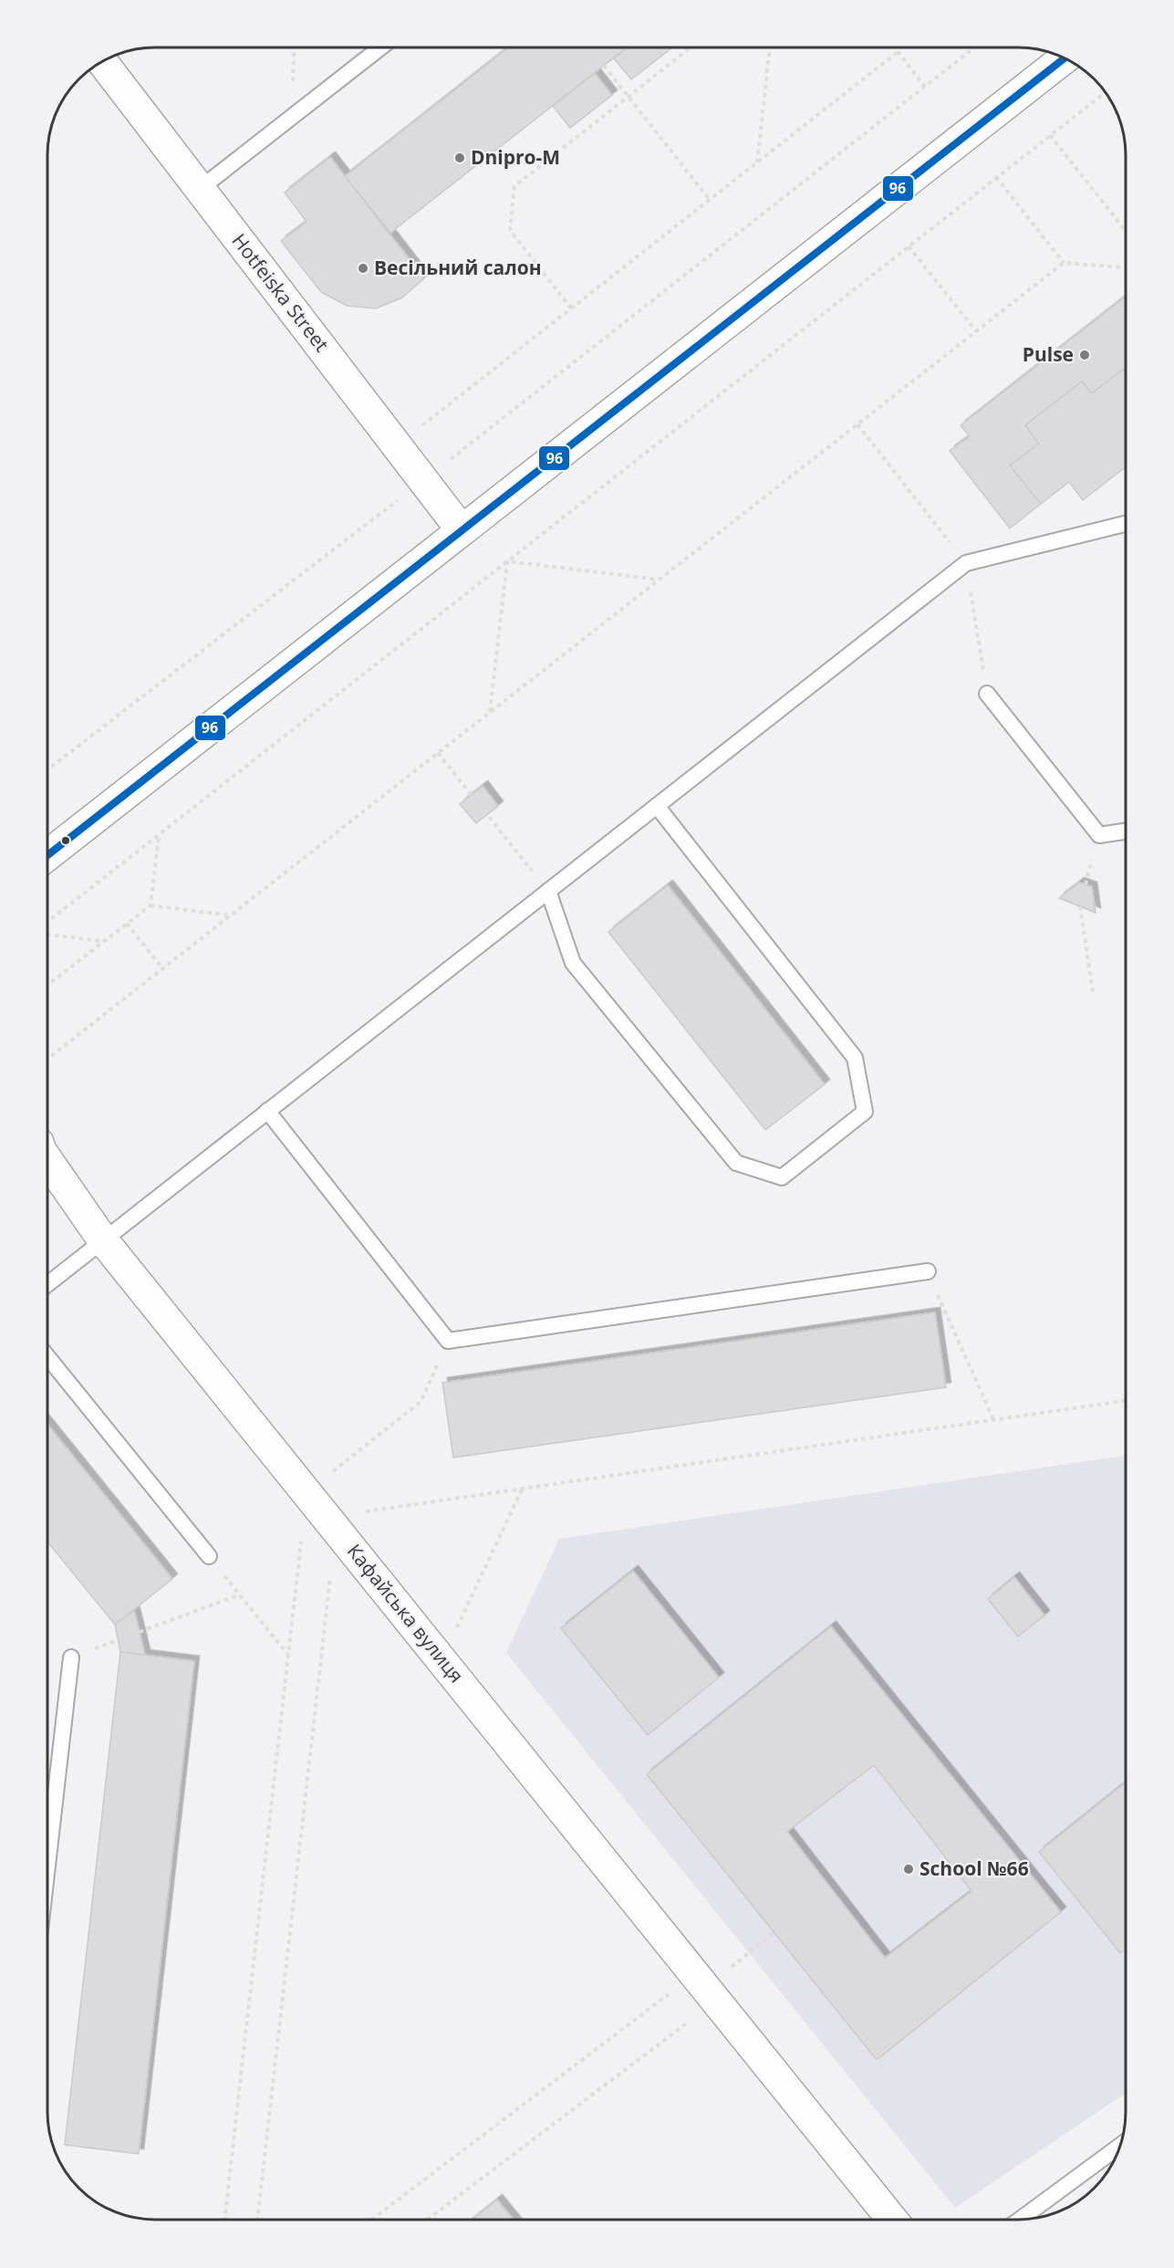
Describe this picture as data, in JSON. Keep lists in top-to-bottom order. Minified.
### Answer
{"streets":{"main road":["Hotfeiska Street","Кафайська вулиця"]},"places":["Dnipro-M","Весільний салон","Pulse","School №66"],"lines":["transit line 96"]}
